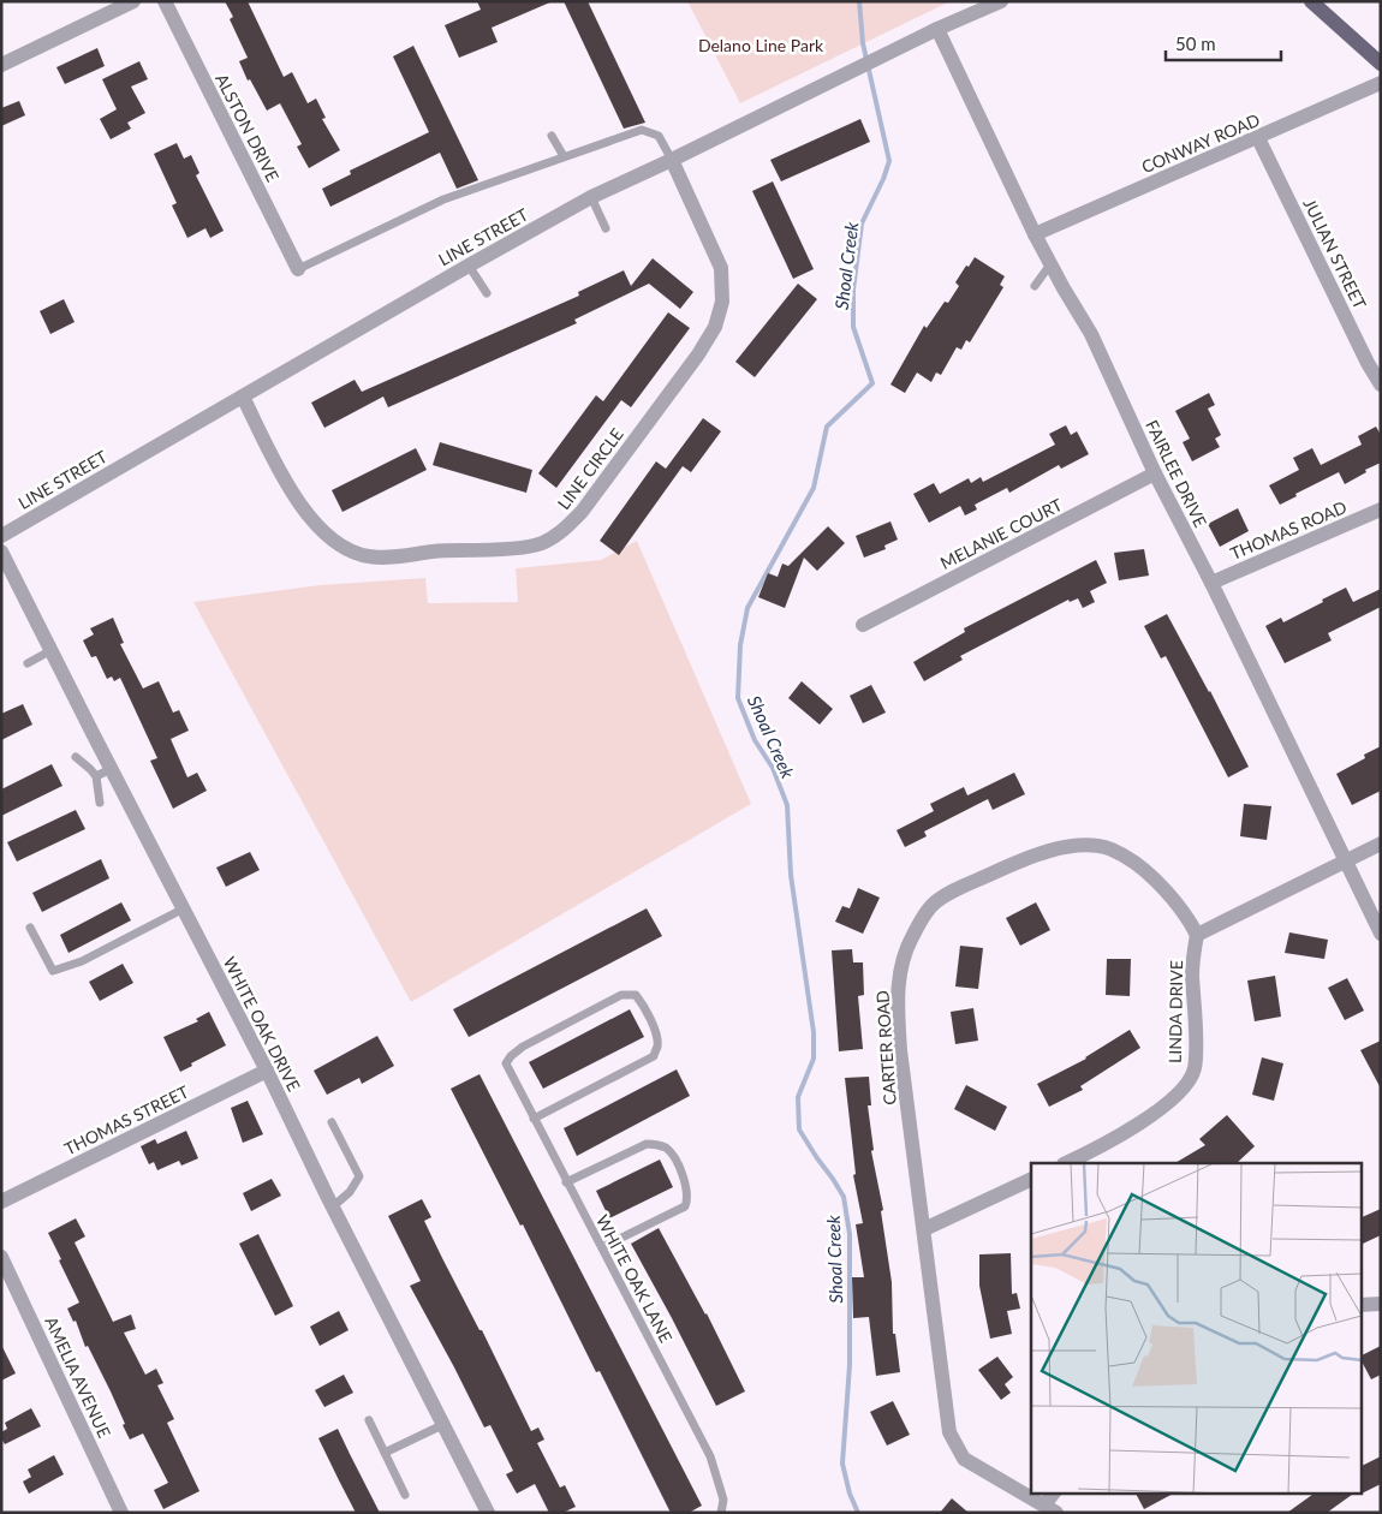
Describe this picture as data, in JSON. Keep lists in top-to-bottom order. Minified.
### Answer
{"streets":{"street":["ALSTON DRIVE","CONWAY ROAD","LINE STREET","JULIAN STREET","LINE CIRCLE","FAIRLEE DRIVE","THOMAS ROAD","MELANIE COURT","LINDA DRIVE","WHITE OAK DRIVE","CARTER ROAD","THOMAS STREET","AMELIA AVENUE"],"lane":["WHITE OAK LANE"]},"crossings":[["CONWAY ROAD","JULIAN STREET"],["CONWAY ROAD","FAIRLEE DRIVE"],["LINE STREET","LINE CIRCLE"],["LINE STREET","FAIRLEE DRIVE"],["FAIRLEE DRIVE","THOMAS ROAD"],["FAIRLEE DRIVE","MELANIE COURT"],["LINDA DRIVE","CARTER ROAD"],["WHITE OAK DRIVE","THOMAS STREET"]],"water":["Shoal Creek"],"parks":["Delano Line Park"],"scale_bar":"50 m"}
